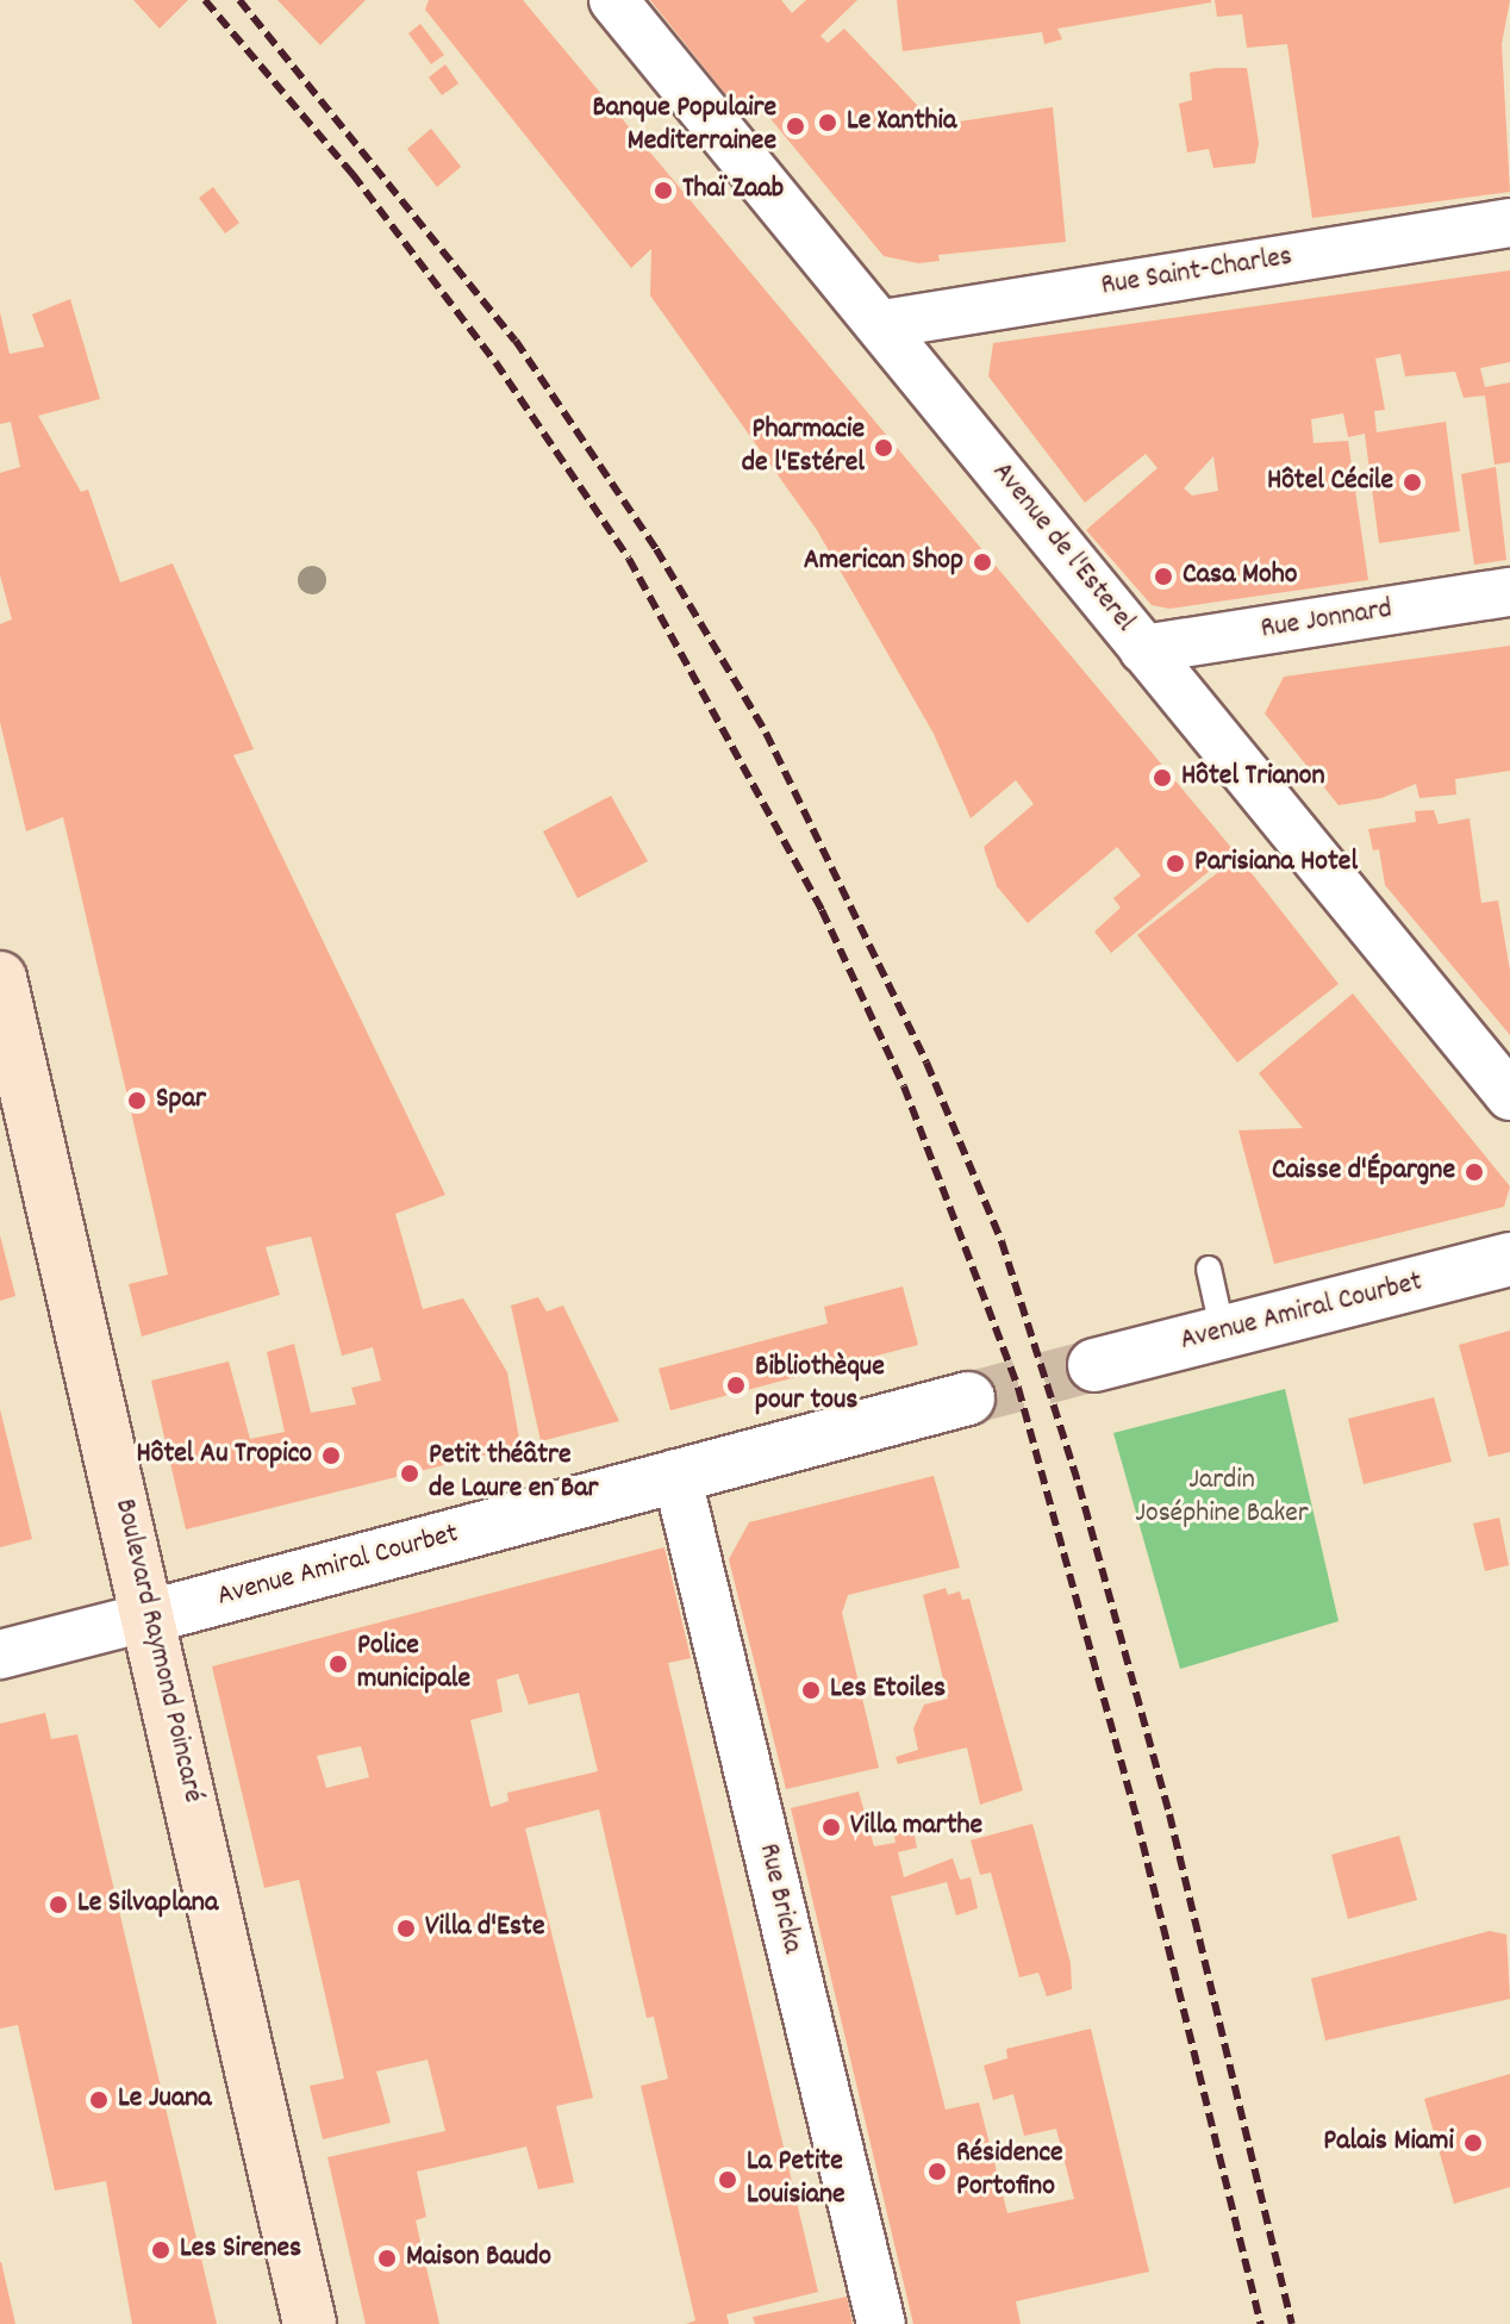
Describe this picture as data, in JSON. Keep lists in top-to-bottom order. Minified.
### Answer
{"streets":{"main road":["Boulevard Raymond Poincaré"],"street":["Rue Saint-Charles","Avenue de l'Esterel","Rue Jonnard","Avenue Amiral Courbet","Rue Bricka"]},"crossings":[["Rue Saint-Charles","Avenue de l'Esterel"],["Avenue de l'Esterel","Rue Jonnard"],["Avenue Amiral Courbet","Boulevard Raymond Poincaré"],["Avenue Amiral Courbet","Rue Bricka"]],"parks":["Jardin Joséphine Baker"],"places":["Le Xanthia","Banque Populaire Mediterrainee","Thaï Zaab","Pharmacie de l'Estérel","Hôtel Cécile","American Shop","Casa Moho","Hôtel Trianon","Parisiana Hotel","Spar","Caisse d'Épargne","Bibliothèque pour tous","Hôtel Au Tropico","Petit théâtre de Laure en Bar","Police municipale","Les Etoiles","Villa marthe","Le Silvaplana","Villa d'Este","Le Juana","Palais Miami","Résidence Portofino","La Petite Louisiane","Les Sirenes","Maison Baudo"]}
